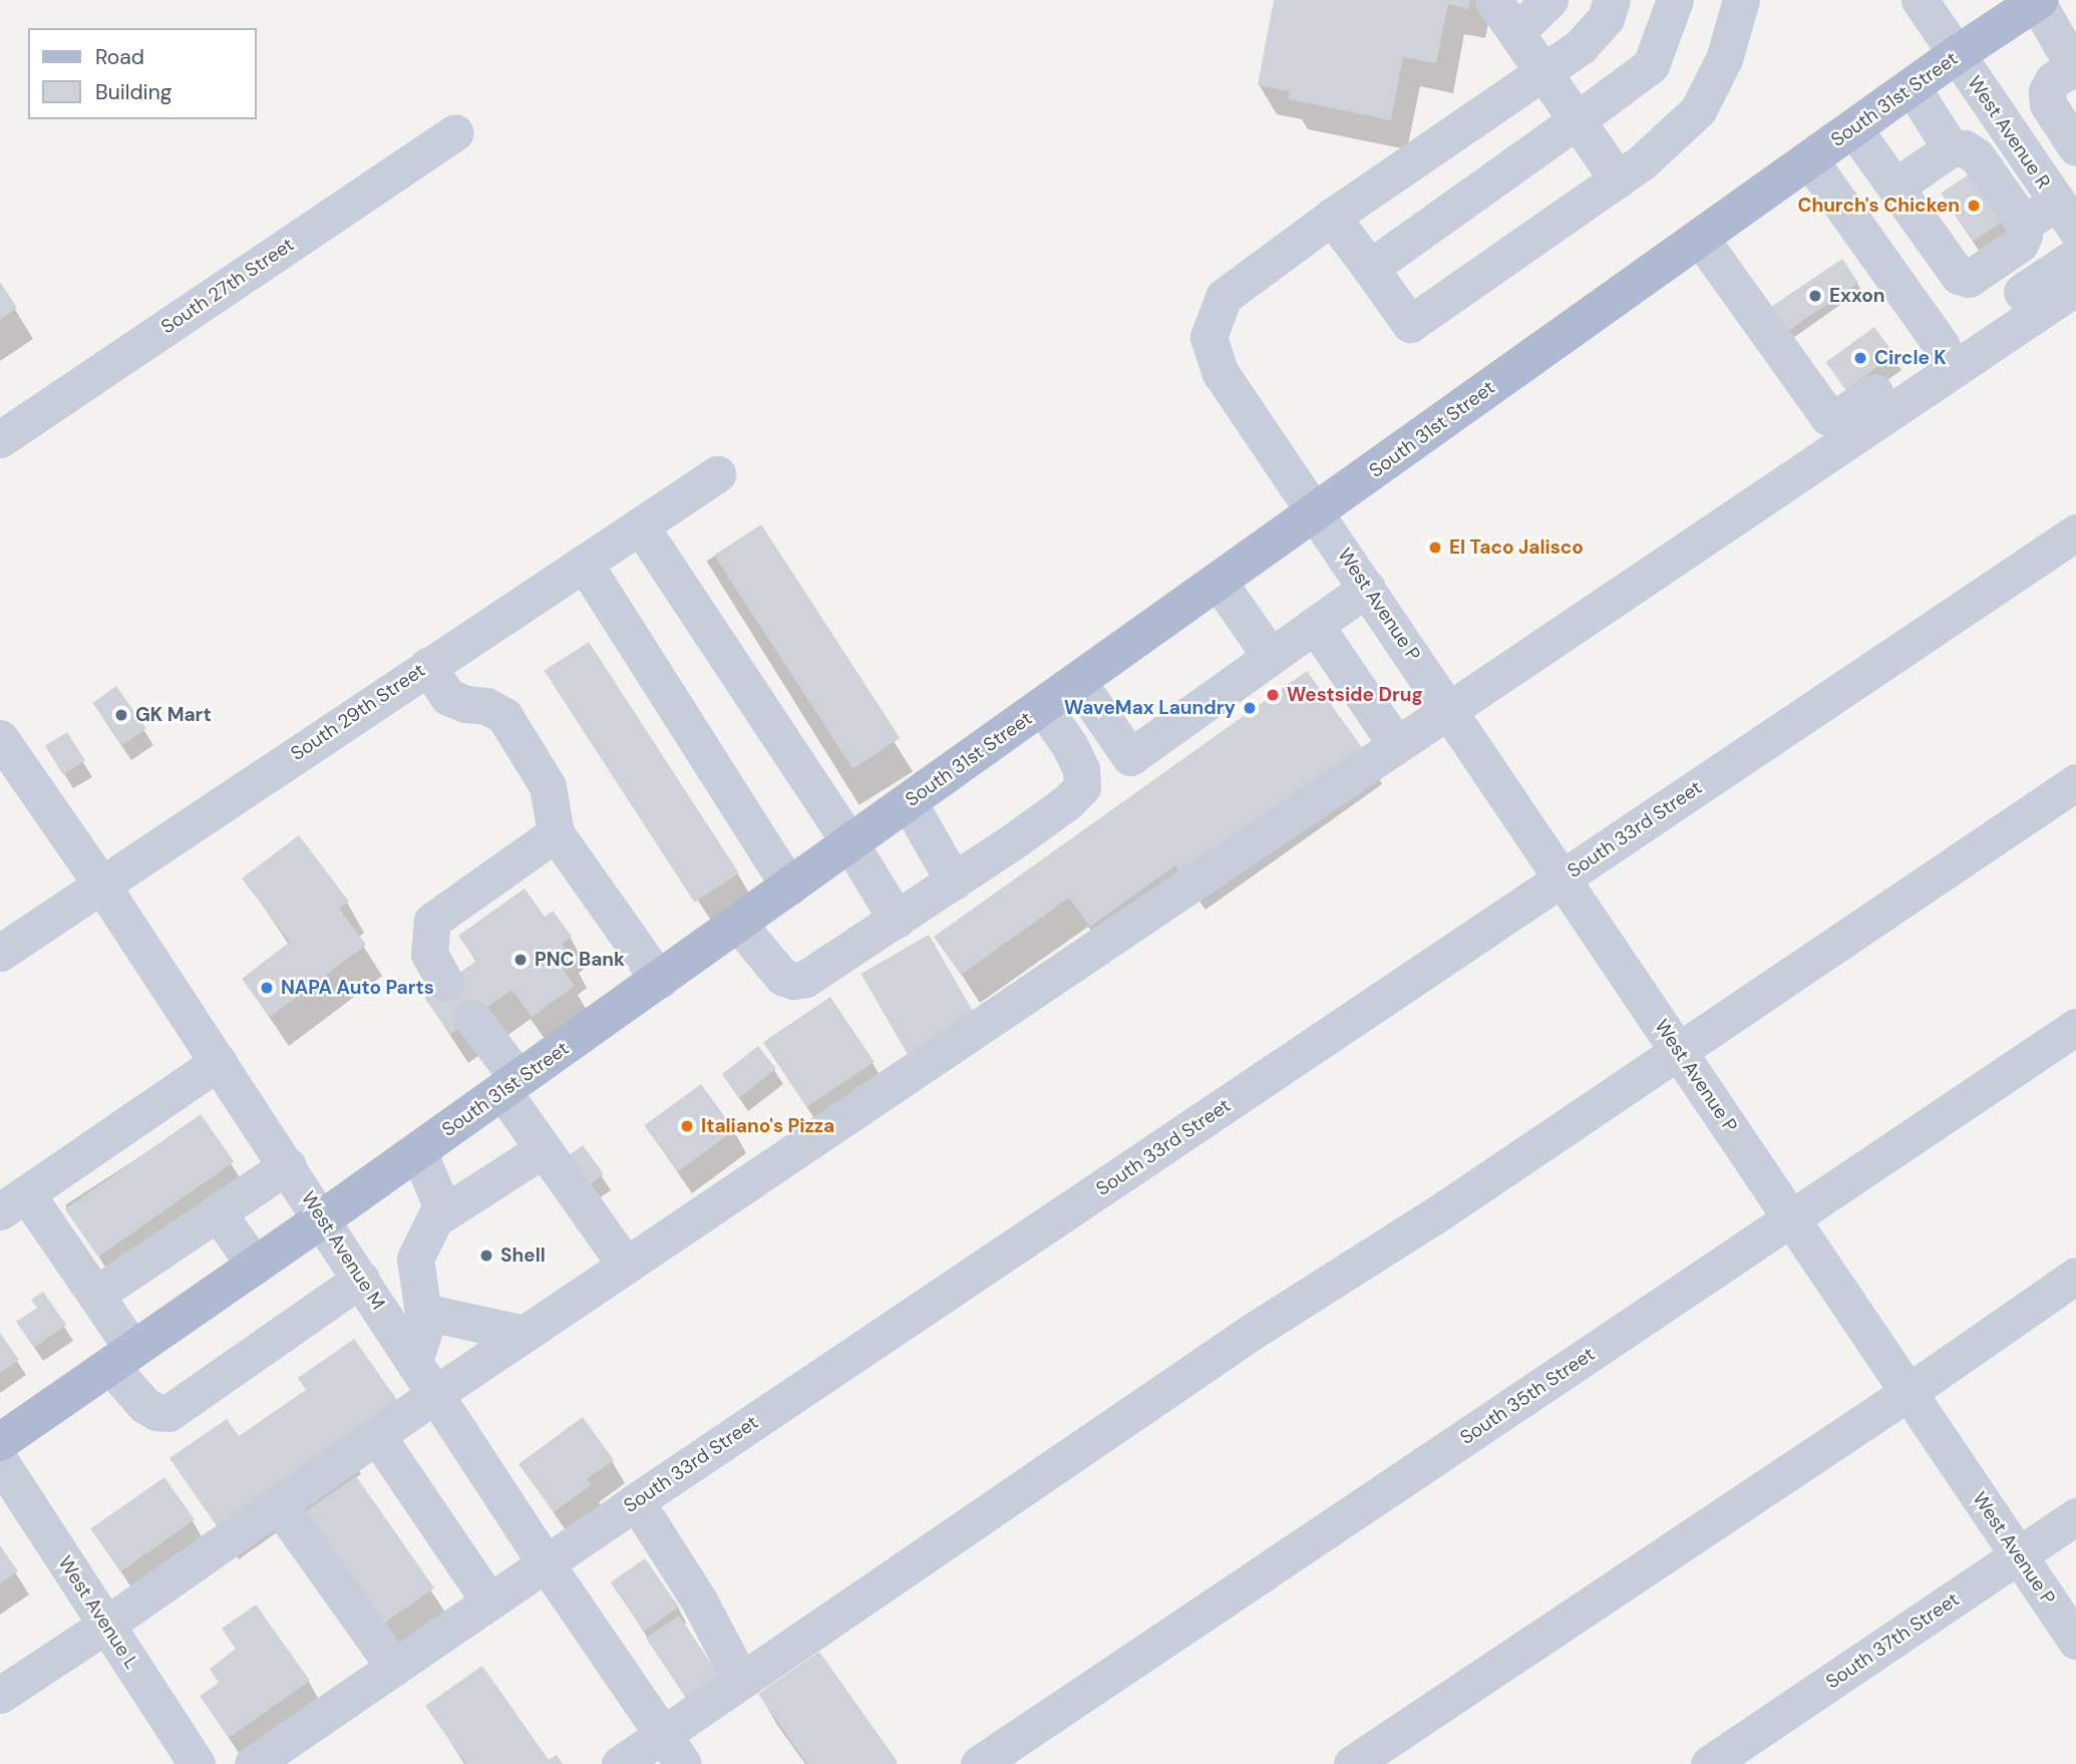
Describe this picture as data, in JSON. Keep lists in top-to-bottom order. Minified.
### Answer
{"streets":{"main road":["South 31st Street"],"street":["West Avenue R","South 27th Street","West Avenue P","South 29th Street","South 33rd Street","West Avenue M","South 35th Street","West Avenue L","South 37th Street"]},"crossings":[["South 31st Street","West Avenue R"],["South 31st Street","West Avenue P"],["South 31st Street","West Avenue M"],["West Avenue P","South 33rd Street"],["West Avenue P","South 35th Street"],["West Avenue P","South 37th Street"],["South 29th Street","West Avenue M"],["South 33rd Street","West Avenue M"]],"places":["Church's Chicken","Exxon","Circle K","El Taco Jalisco","Westside Drug","WaveMax Laundry","GK Mart","PNC Bank","NAPA Auto Parts","Italiano's Pizza","Shell"],"legend":["Road","Building"]}
